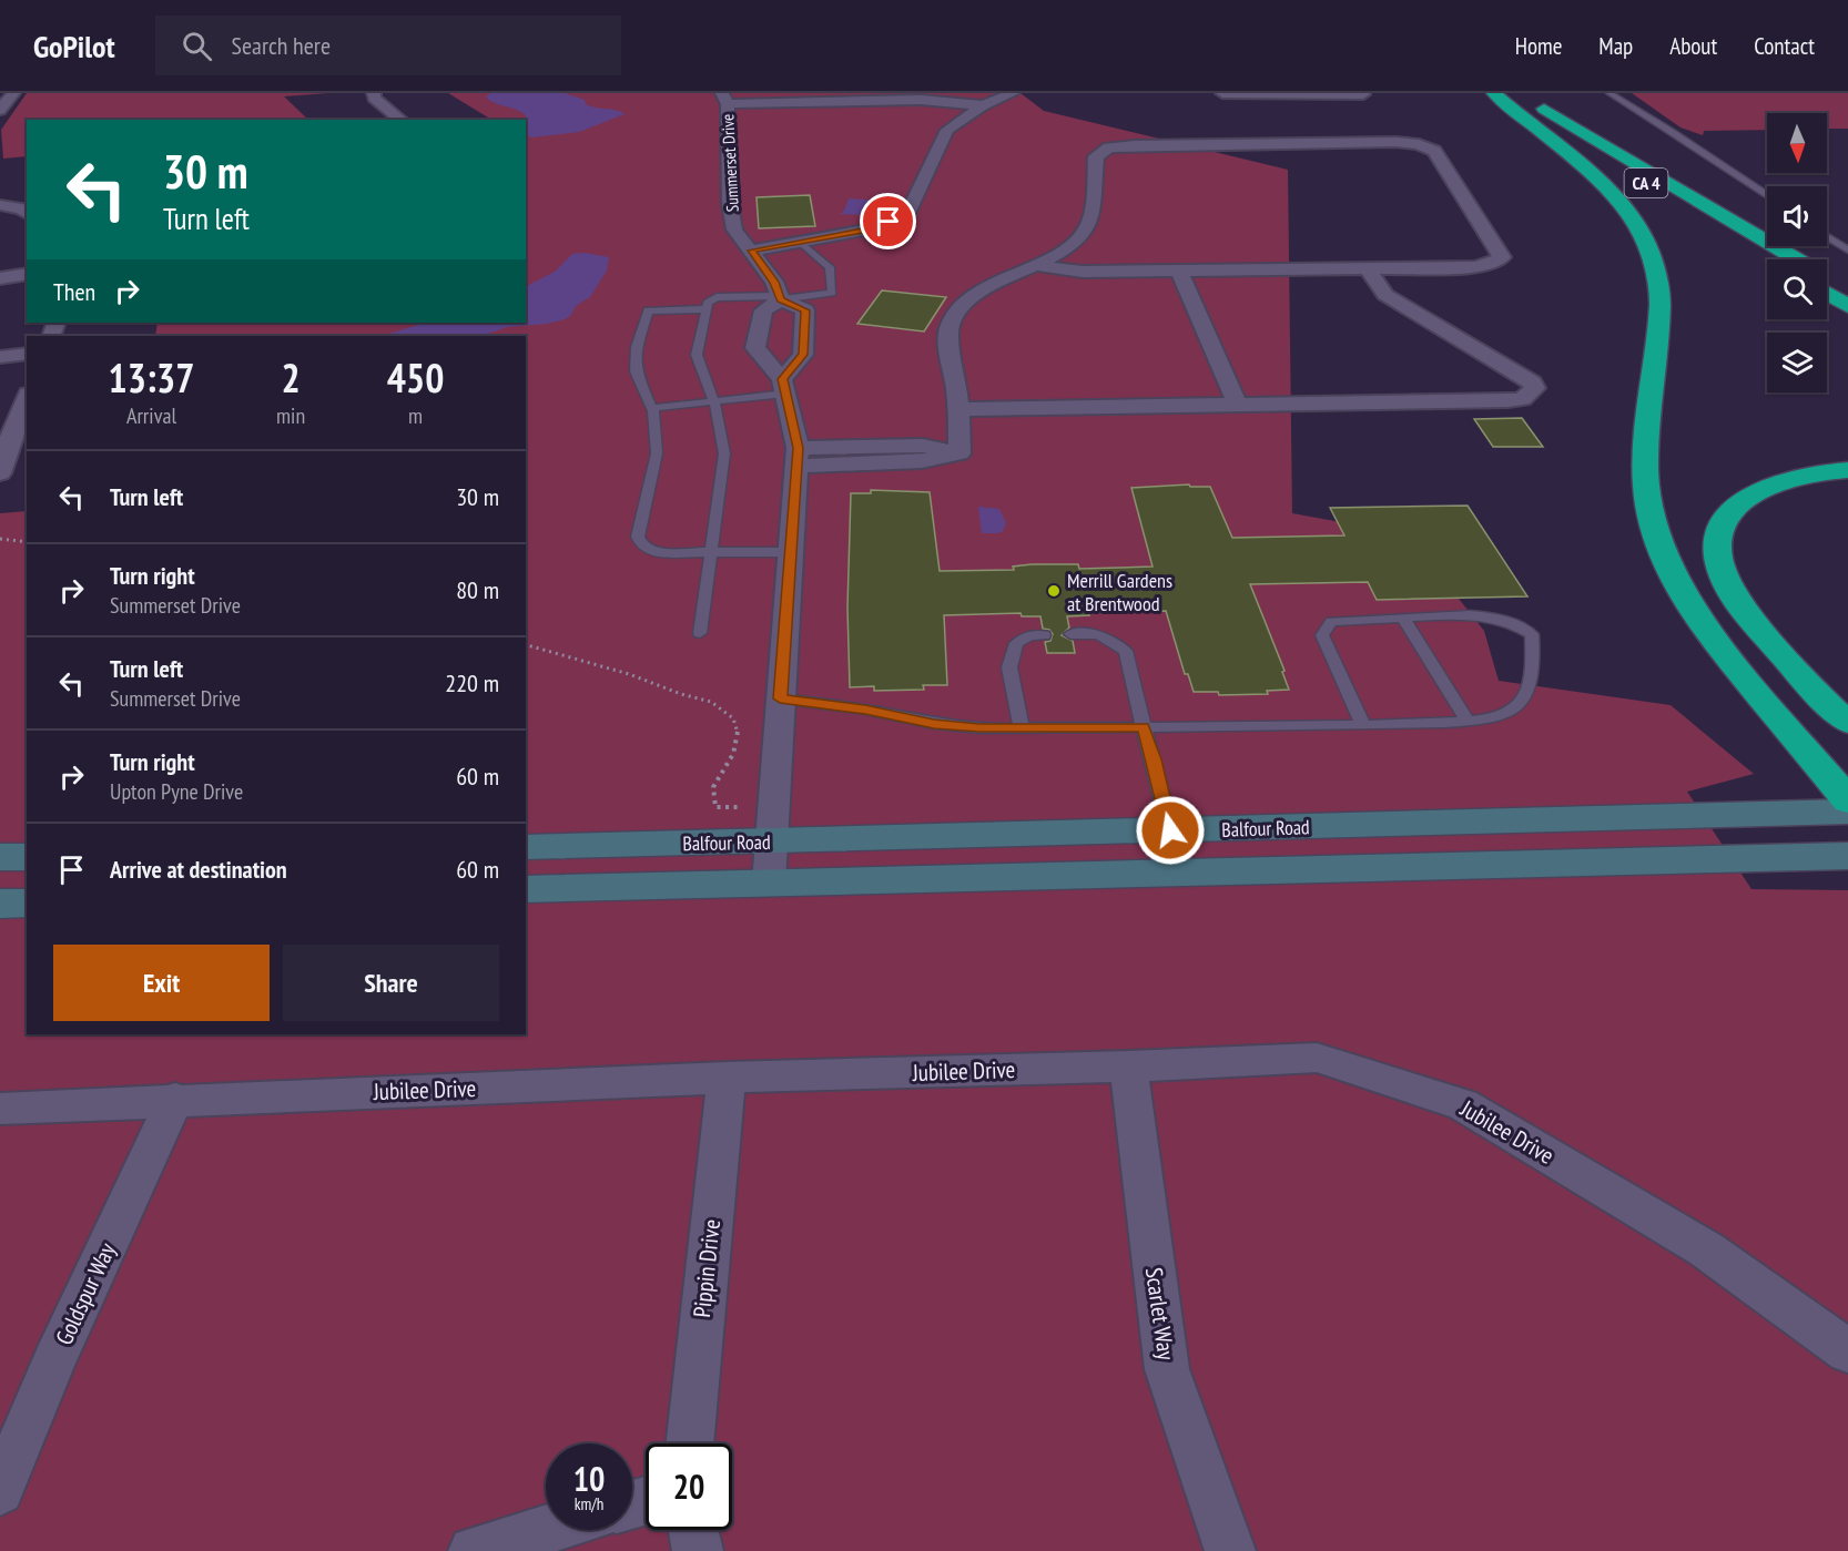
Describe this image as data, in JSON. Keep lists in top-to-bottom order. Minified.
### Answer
{"streets":{"highway":["CA 4"],"main road":["Balfour Road"],"street":["Summerset Drive","Jubilee Drive","Pippin Drive","Goldspur Way","Scarlet Way"]},"crossings":[["Jubilee Drive","Pippin Drive"],["Jubilee Drive","Goldspur Way"],["Jubilee Drive","Scarlet Way"]],"places":["Merrill Gardens at Brentwood"],"north":"bottom","page":{"header":"GoPilot","search":"Search here","nav":["Home","Map","About","Contact"],"turn":["30 m","Turn left"],"then":"Then","eta":["13:37","Arrival","2","min","450","m"],"list":[{"name":"Turn left","value":"30 m"},{"name":"Turn right","note":"Summerset Drive","value":"80 m"},{"name":"Turn left","note":"Summerset Drive","value":"220 m"},{"name":"Turn right","note":"Upton Pyne Drive","value":"60 m"},{"name":"Arrive at destination","value":"60 m"}],"buttons":["Exit","Share"],"speed":"10 km/h","limit":"20"}}
